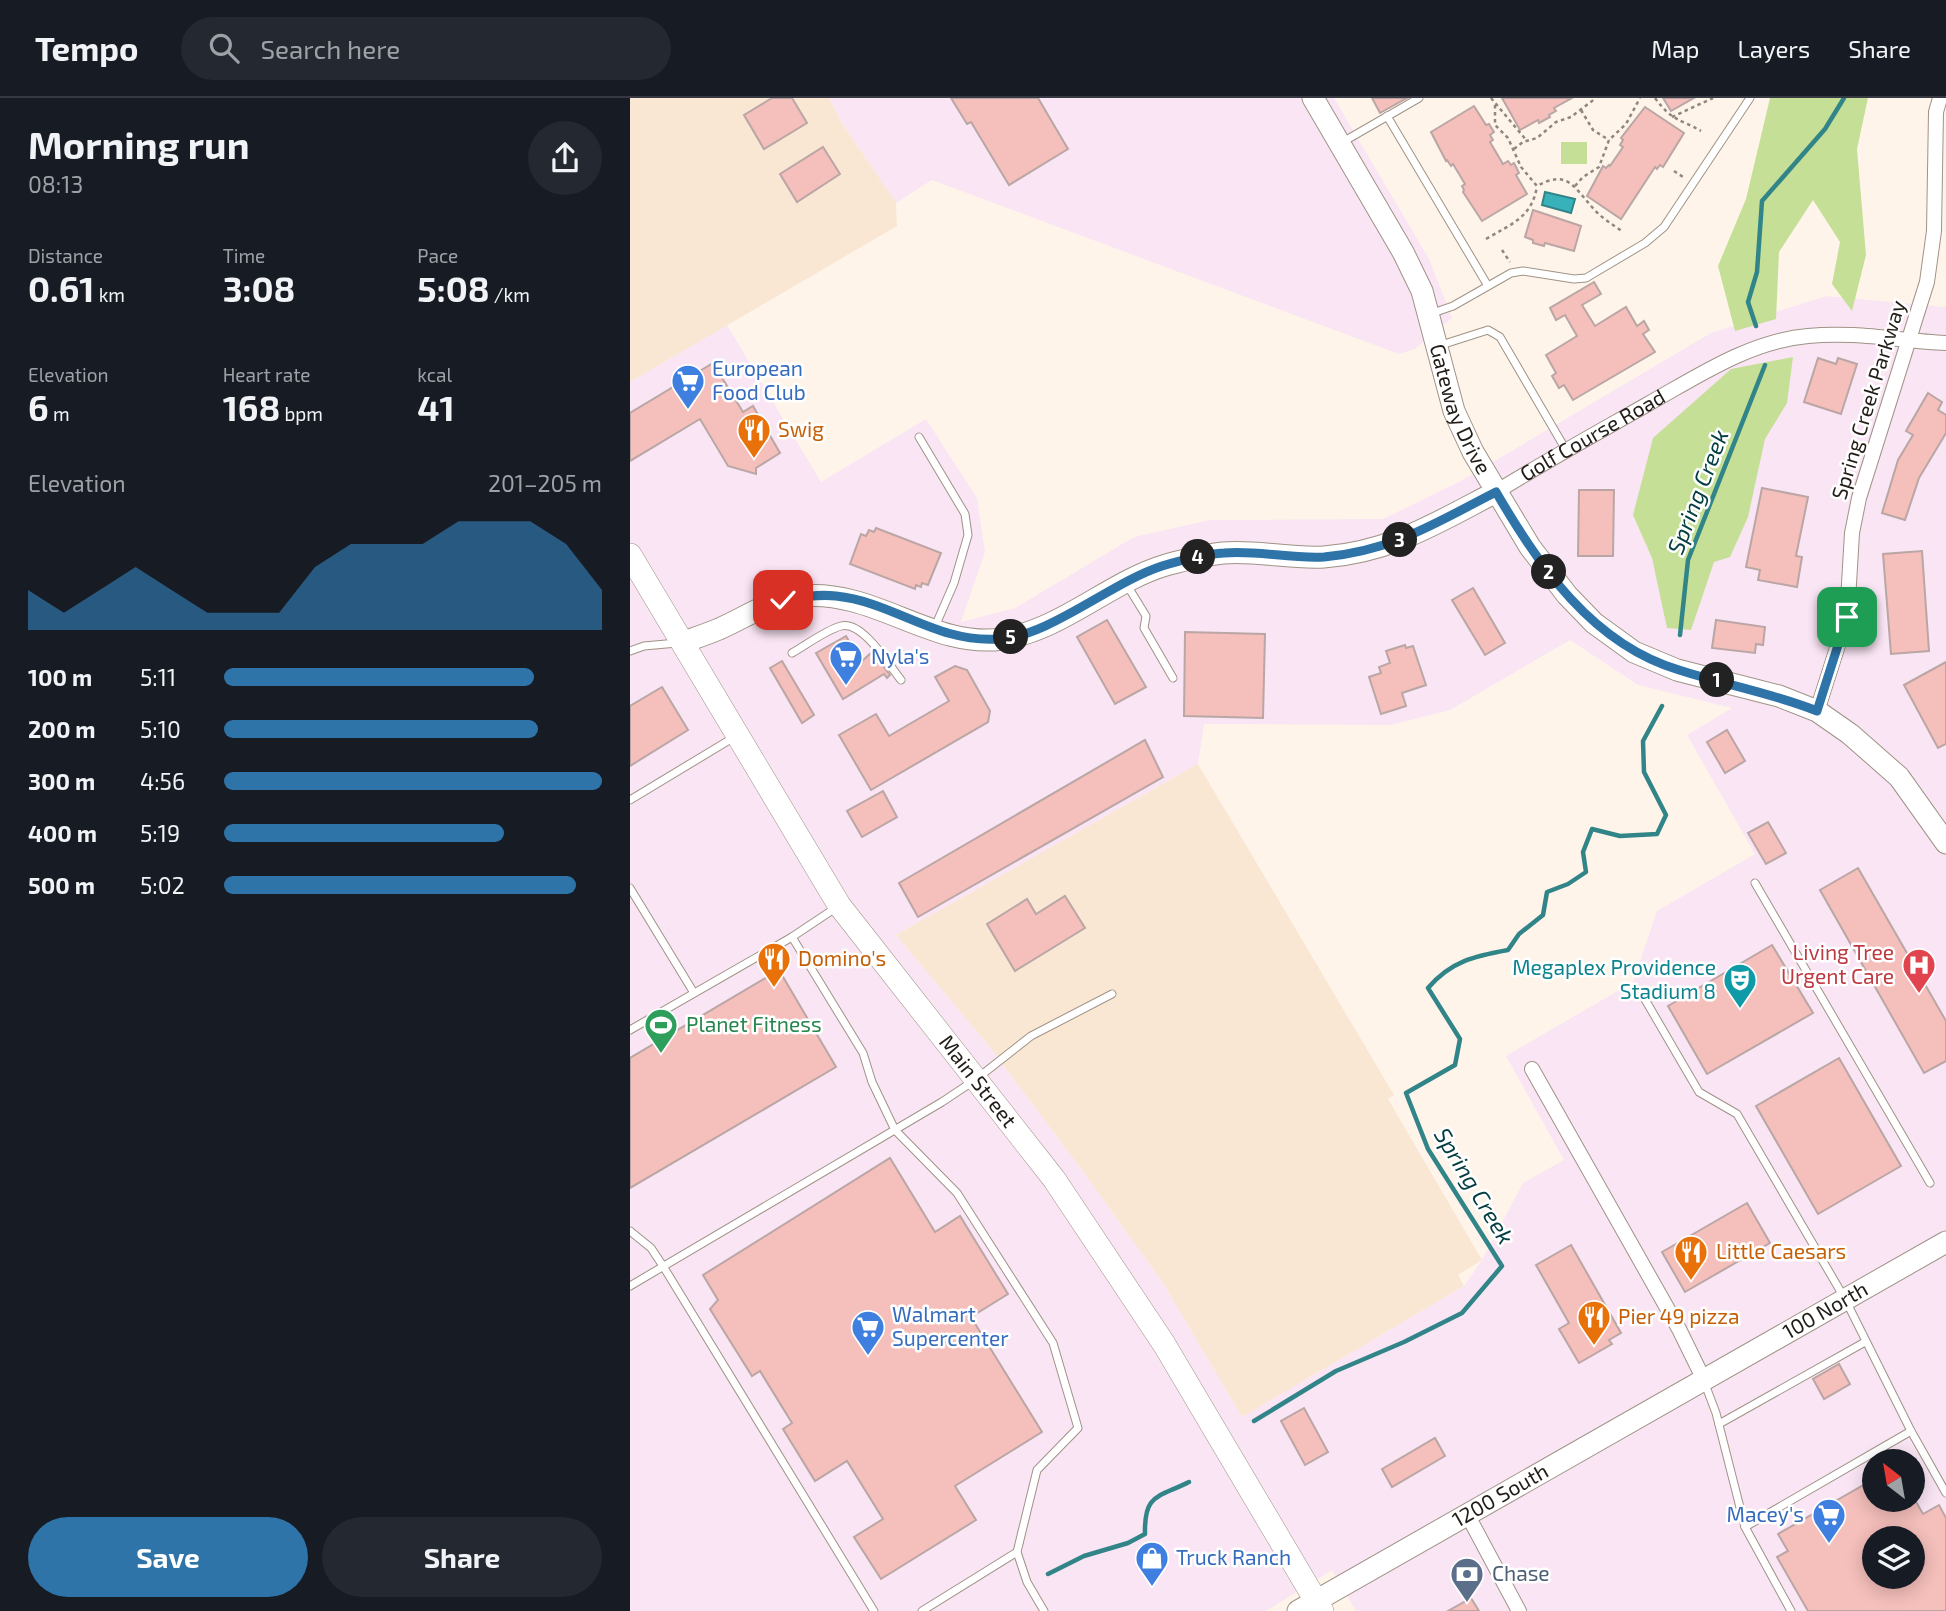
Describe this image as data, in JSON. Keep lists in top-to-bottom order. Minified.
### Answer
{"streets":{"main road":["Gateway Drive","Golf Course Road","Main Street","100 North","1200 South"],"street":["Spring Creek Parkway"]},"crossings":[["Spring Creek Parkway","Gateway Drive"],["Spring Creek Parkway","Golf Course Road"],["Gateway Drive","Golf Course Road"],["Golf Course Road","Main Street"],["Main Street","1200 South"],["100 North","1200 South"]],"water":["Spring Creek"],"places":{"supermarket":["European Food Club","Nyla's","Walmart Supercenter","Macey's"],"restaurant":["Swig","Domino's","Little Caesars","Pier 49 pizza"],"hospital":["Living Tree Urgent Care"],"theatre":["Megaplex Providence Stadium 8"],"sports":["Planet Fitness"],"shop":["Truck Ranch"],"bank":["Chase"]},"north":"top left","page":{"header":"Tempo","search":"Search here","nav":["Map","Layers","Share"],"heading":["Morning run","08:13"],"stats":[["Distance","0.61 km"],["Time","3:08"],["Pace","5:08 /km"],["Elevation","6 m"],["Heart rate","168 bpm"],["kcal","41"]],"chart":["Elevation","201–205 m"],"pins":["3","4","2","5","1"],"list":[{"name":"100 m","note":"5:11"},{"name":"200 m","note":"5:10"},{"name":"300 m","note":"4:56"},{"name":"400 m","note":"5:19"},{"name":"500 m","note":"5:02"}],"buttons":["Save","Share"]}}
